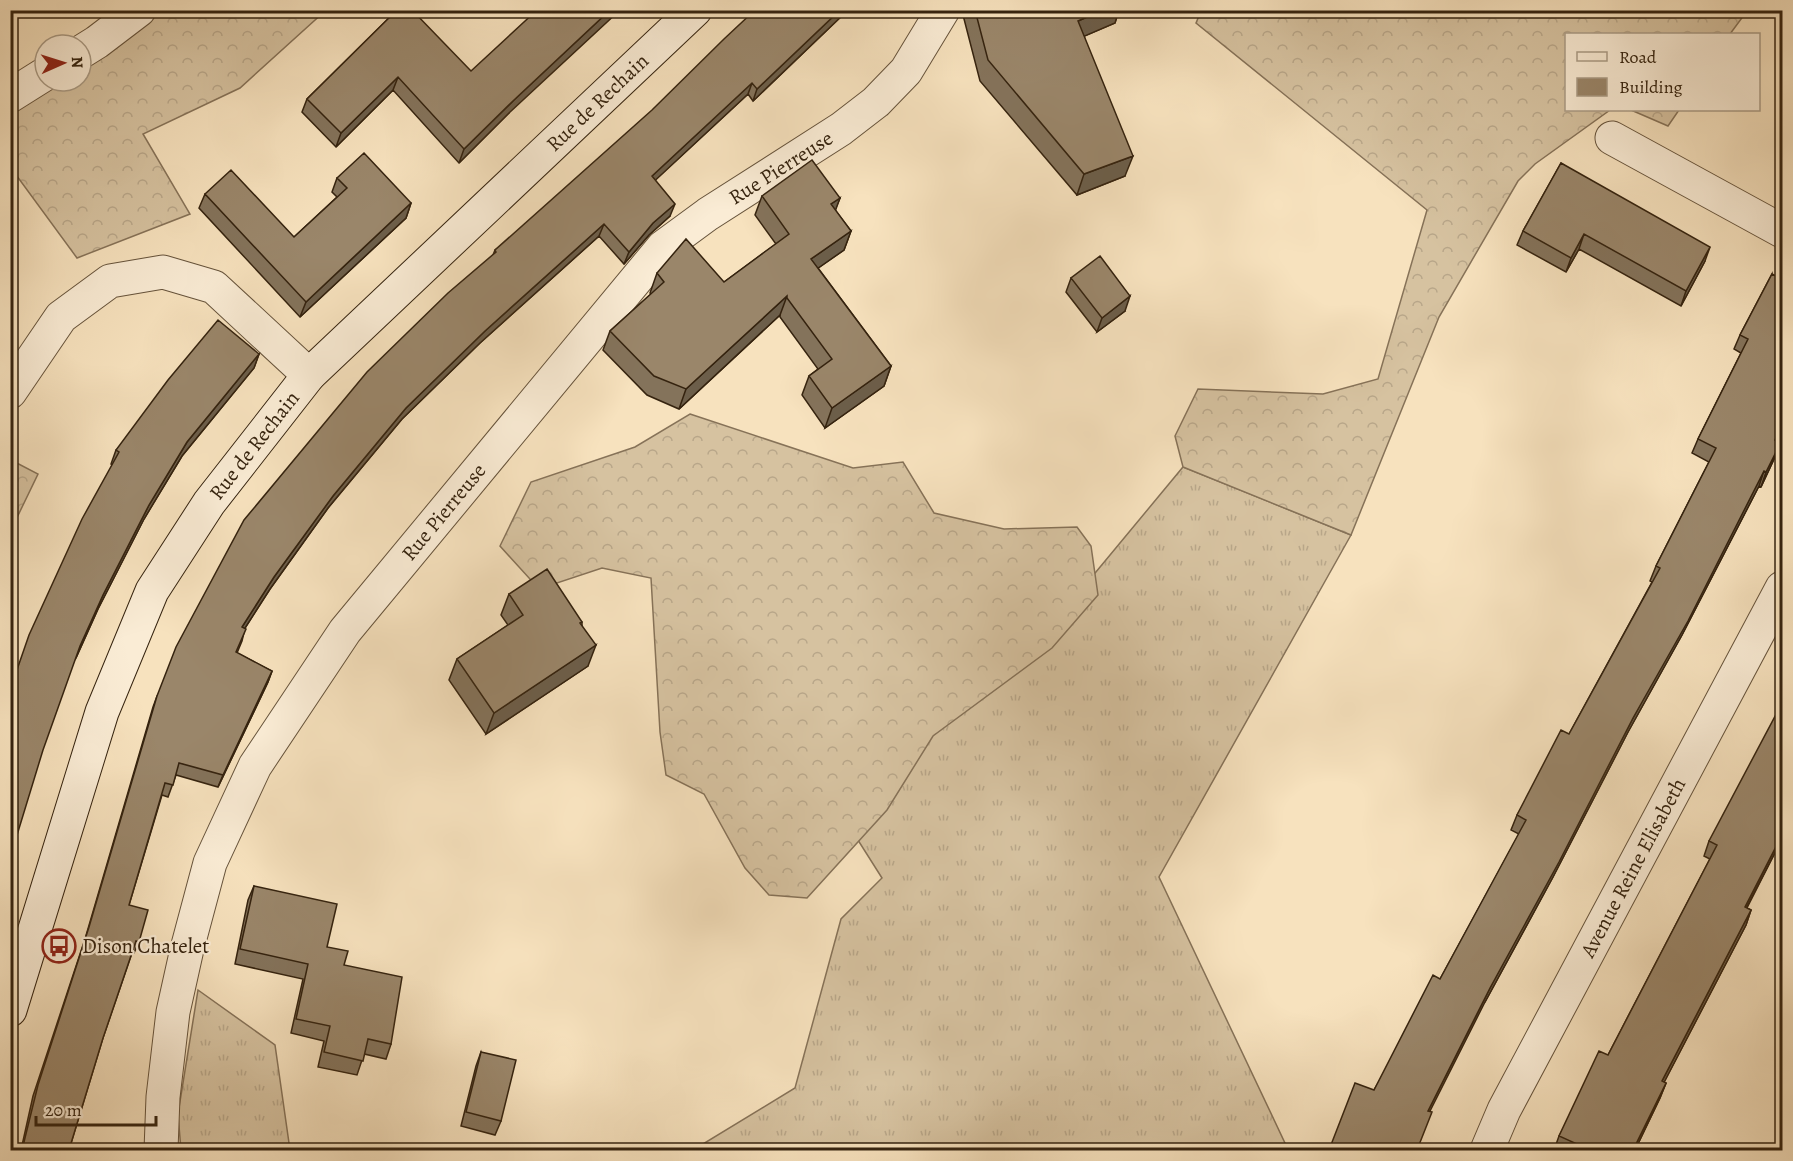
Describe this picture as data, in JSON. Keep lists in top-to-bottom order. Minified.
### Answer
{"streets":{"street":["Rue de Rechain","Rue Pierreuse","Avenue Reine Elisabeth"]},"places":{"bus stop":["Dison Chatelet"]},"legend":["Road","Building"],"scale_bar":"20 m","north":"right"}
